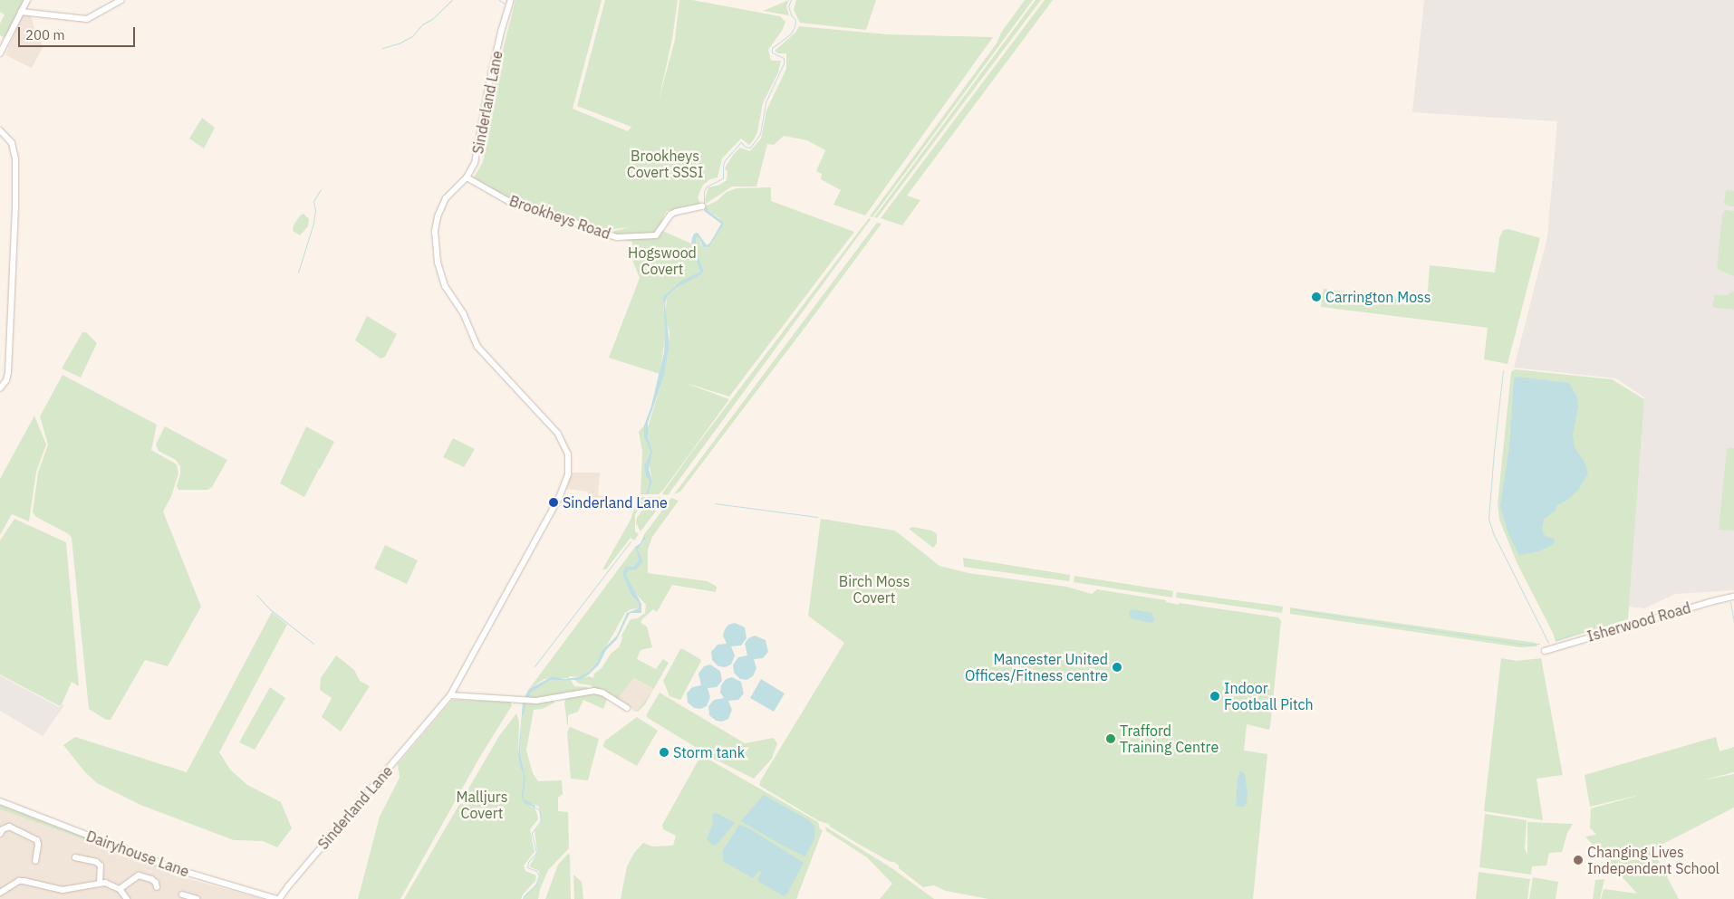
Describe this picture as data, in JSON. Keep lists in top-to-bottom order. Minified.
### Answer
{"streets":{"street":["Sinderland Lane","Brookheys Road","Isherwood Road","Dairyhouse Lane"]},"crossings":[["Sinderland Lane","Brookheys Road"],["Sinderland Lane","Dairyhouse Lane"]],"parks":["Brookheys Covert SSSI","Hogswood Covert","Birch Moss Covert","Malljurs Covert"],"places":["Carrington Moss","Sinderland Lane","Mancester United Offices/Fitness centre","Indoor Football Pitch","Trafford Training Centre","Storm tank","Changing Lives Independent School"],"scale_bar":"200 m"}
